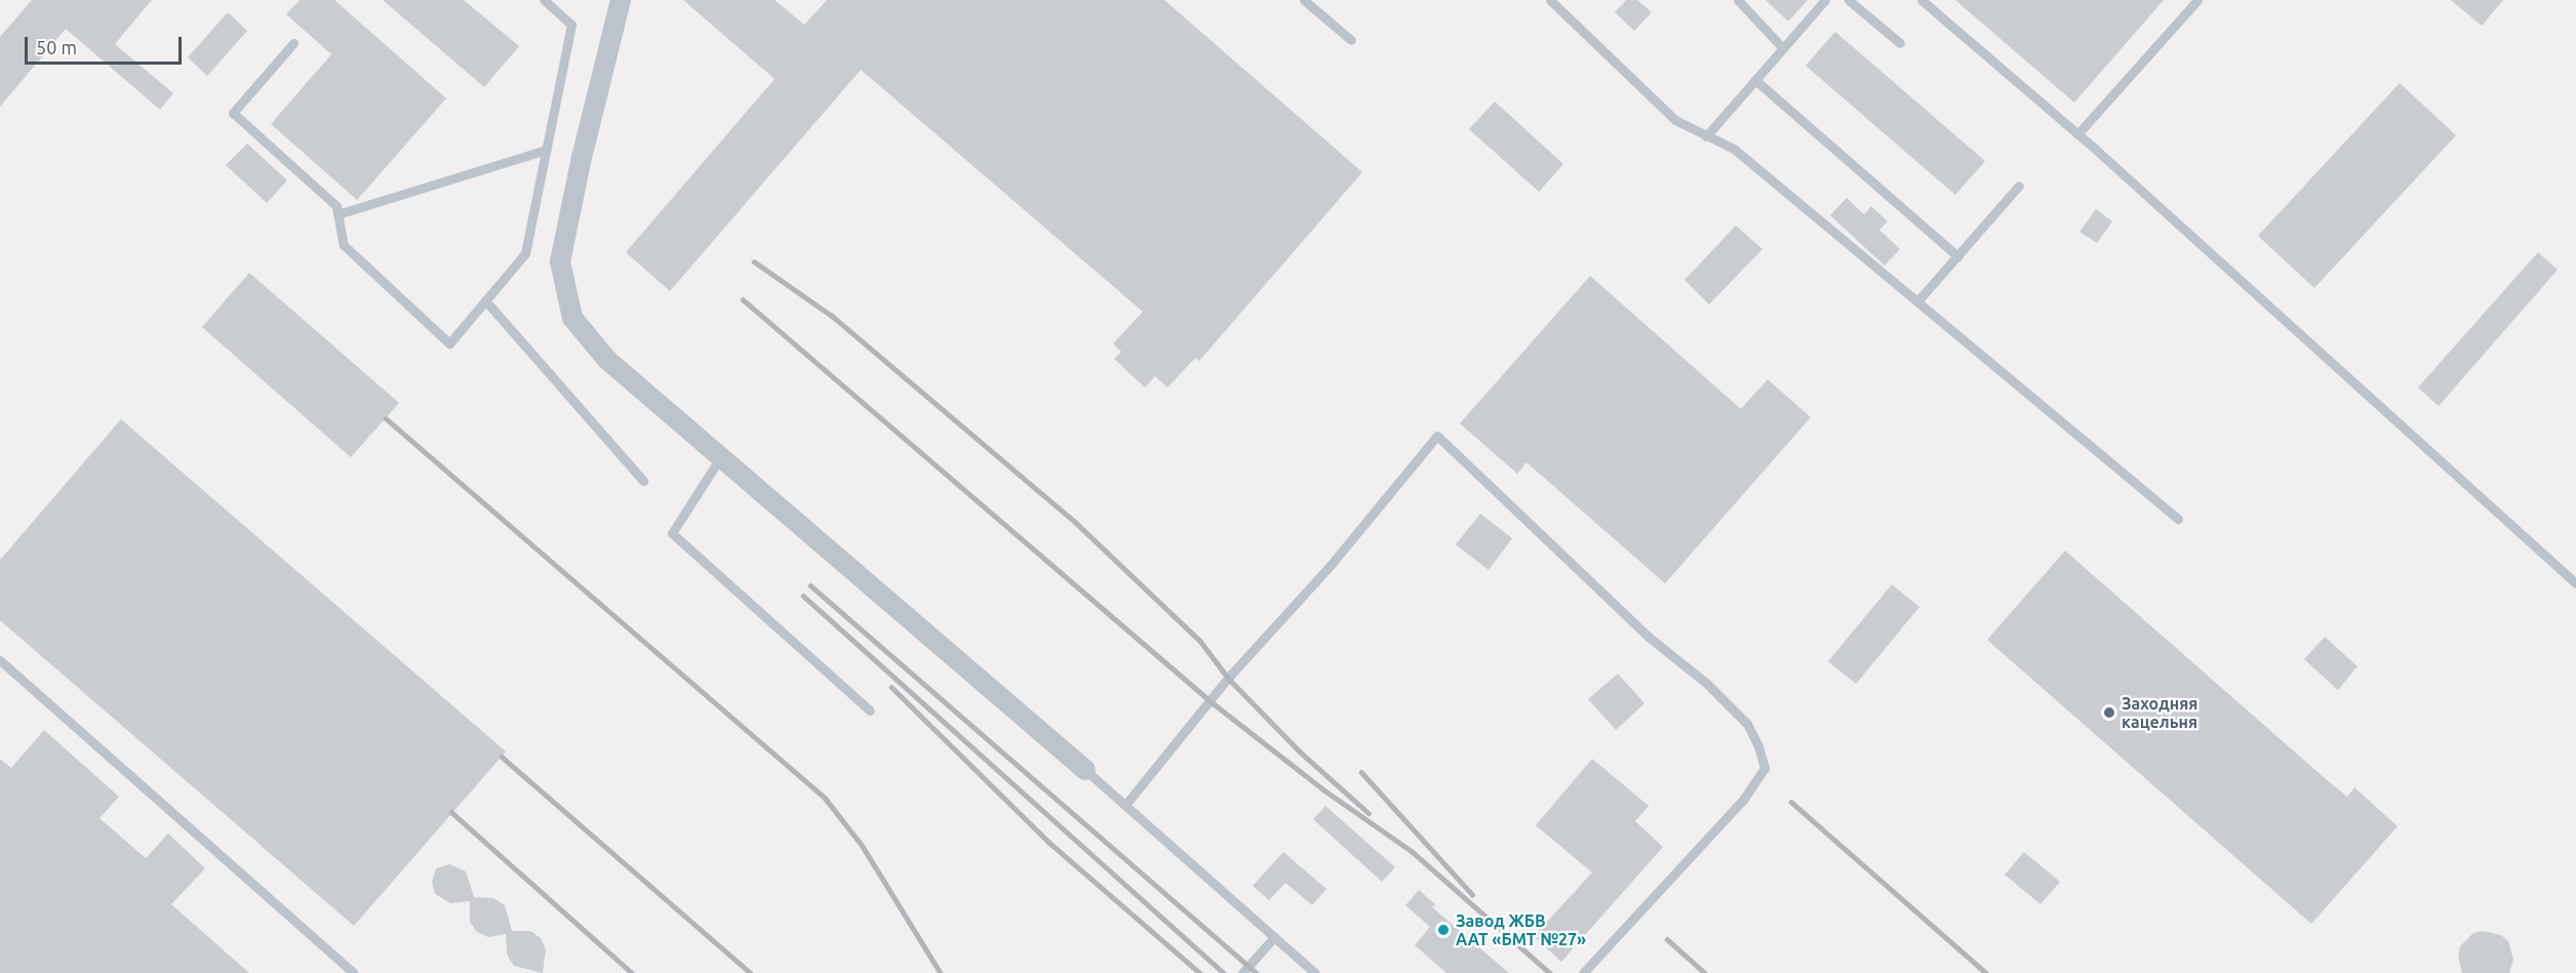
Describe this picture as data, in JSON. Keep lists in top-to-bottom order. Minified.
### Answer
{"places":["Заходняя кацельня","Завод ЖБВ ААТ «БМТ №27»"],"scale_bar":"50 m"}
